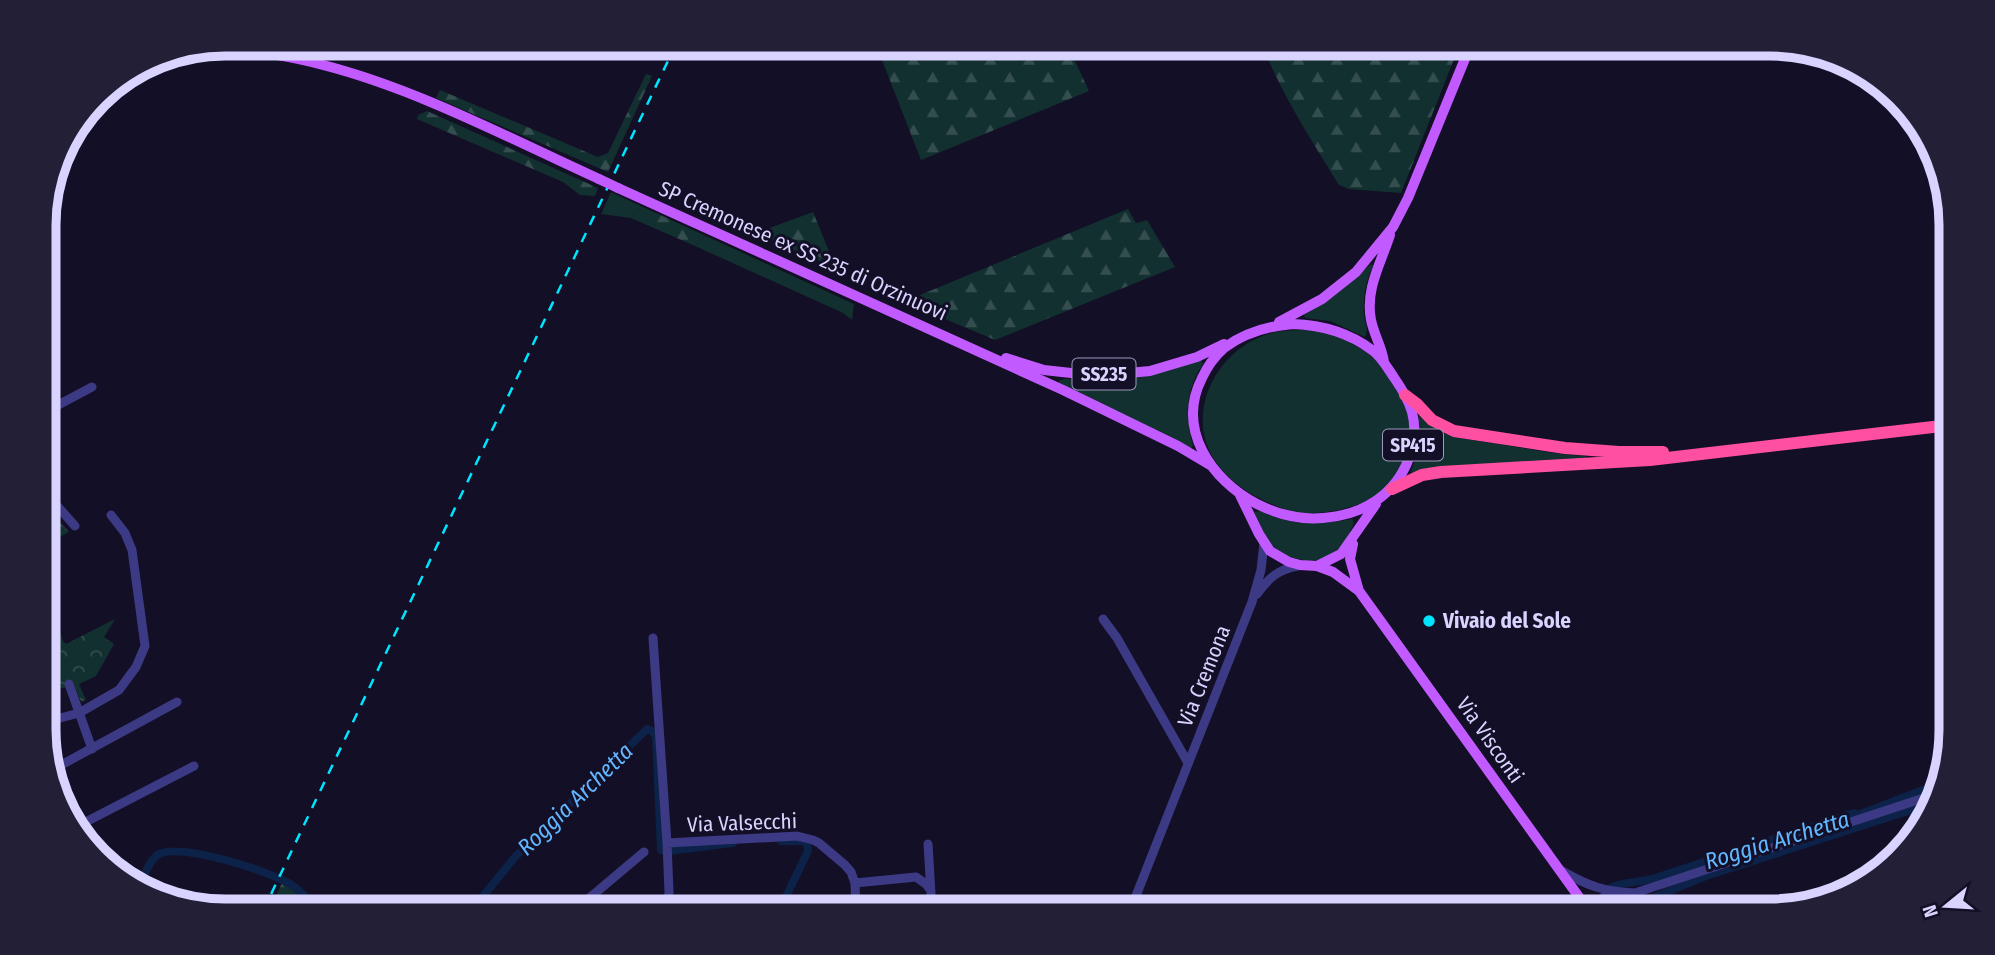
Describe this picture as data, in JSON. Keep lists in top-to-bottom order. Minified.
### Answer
{"streets":{"highway":["SP415"],"main road":["SP Cremonese ex SS 235 di Orzinuovi","SS235","Via Visconti"],"street":["Via Cremona","Via Valsecchi"]},"crossings":[["SP Cremonese ex SS 235 di Orzinuovi","SS235"],["SS235","SP415"]],"water":["Roggia Archetta"],"places":["Vivaio del Sole"],"north":"left"}
